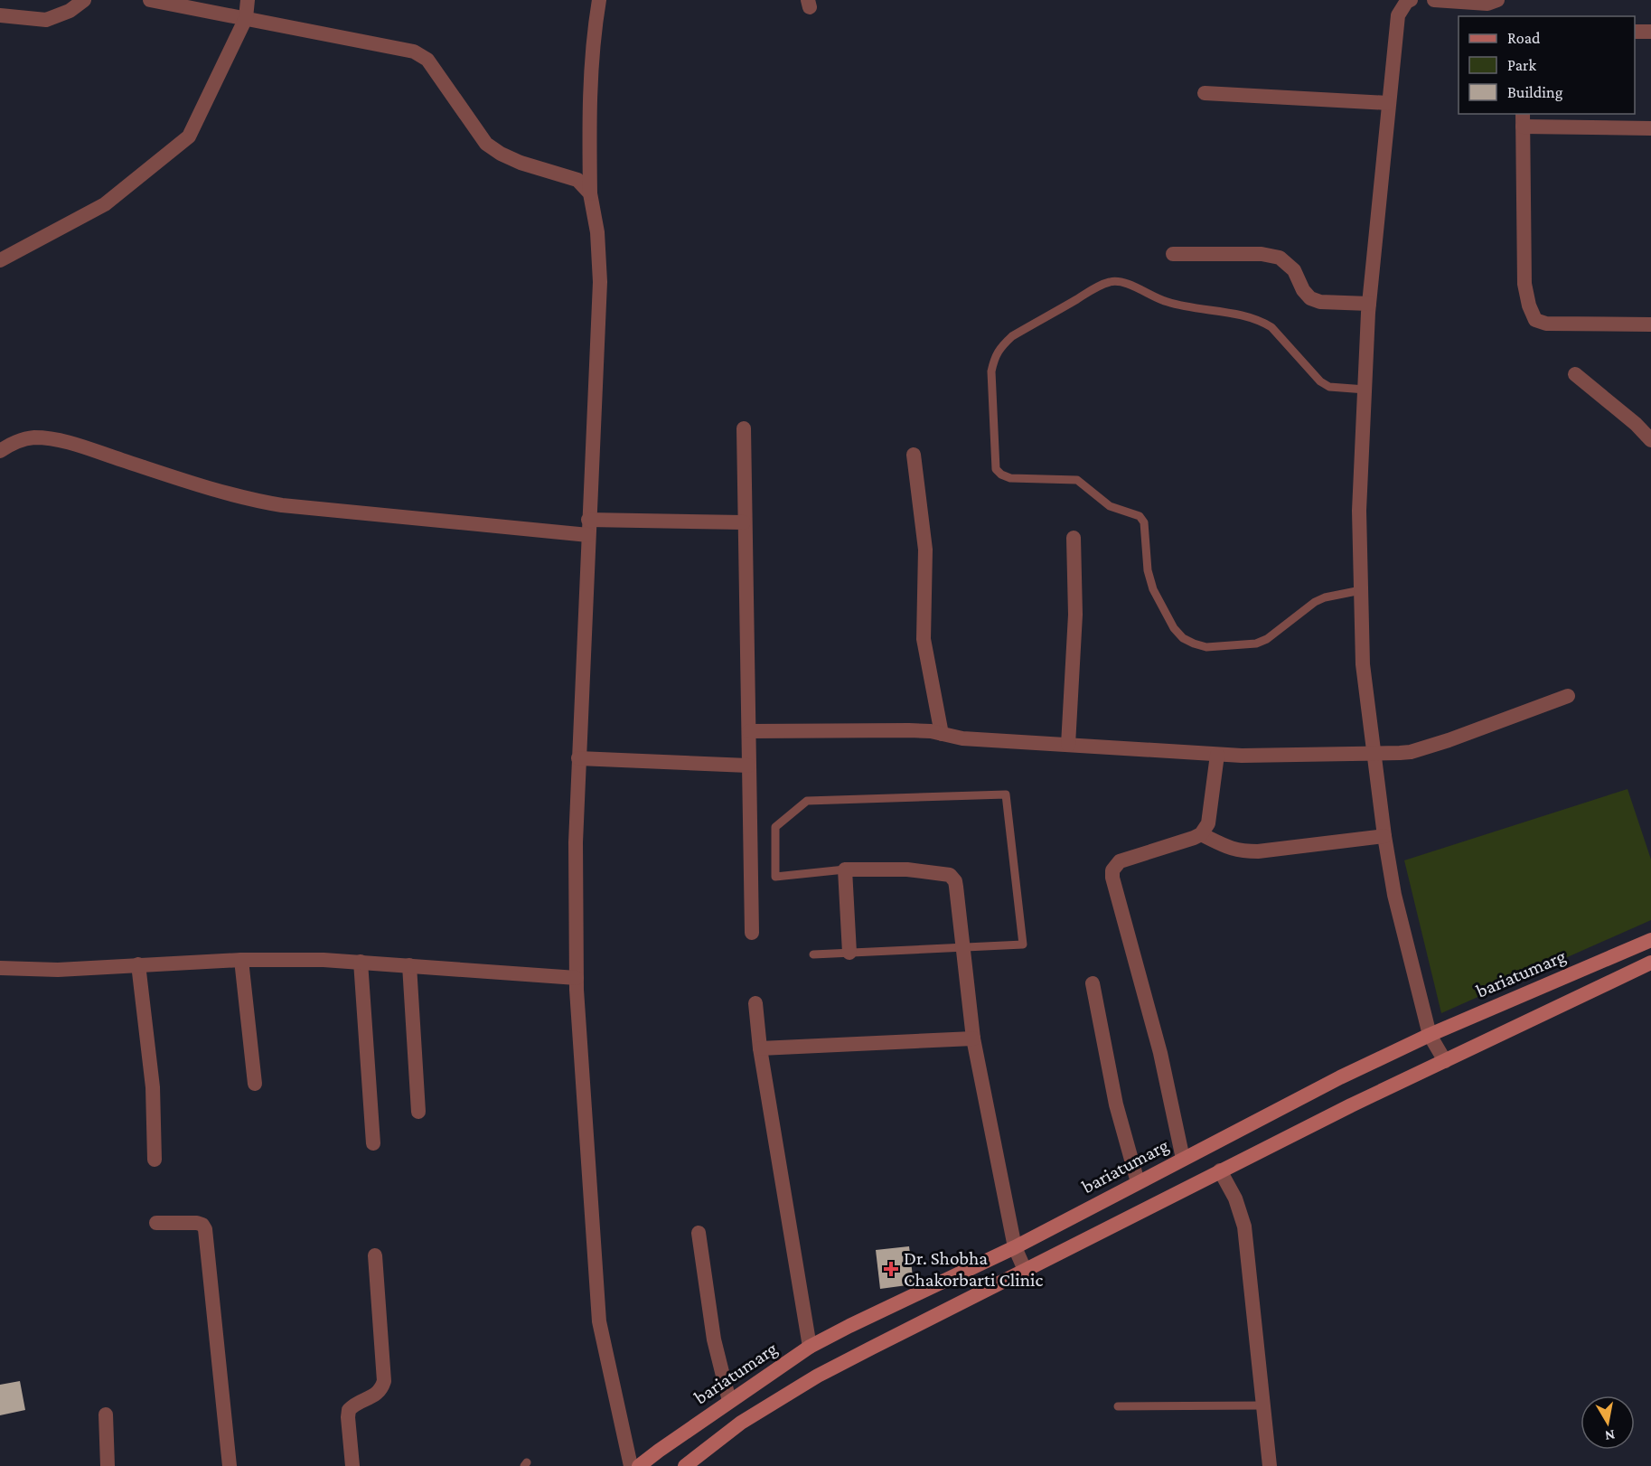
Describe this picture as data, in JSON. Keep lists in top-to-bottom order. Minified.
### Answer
{"streets":{"main road":["bariatumarg"]},"places":{"health":["Dr. Shobha Chakorbarti Clinic"]},"legend":["Road","Park","Building"],"north":"bottom"}
